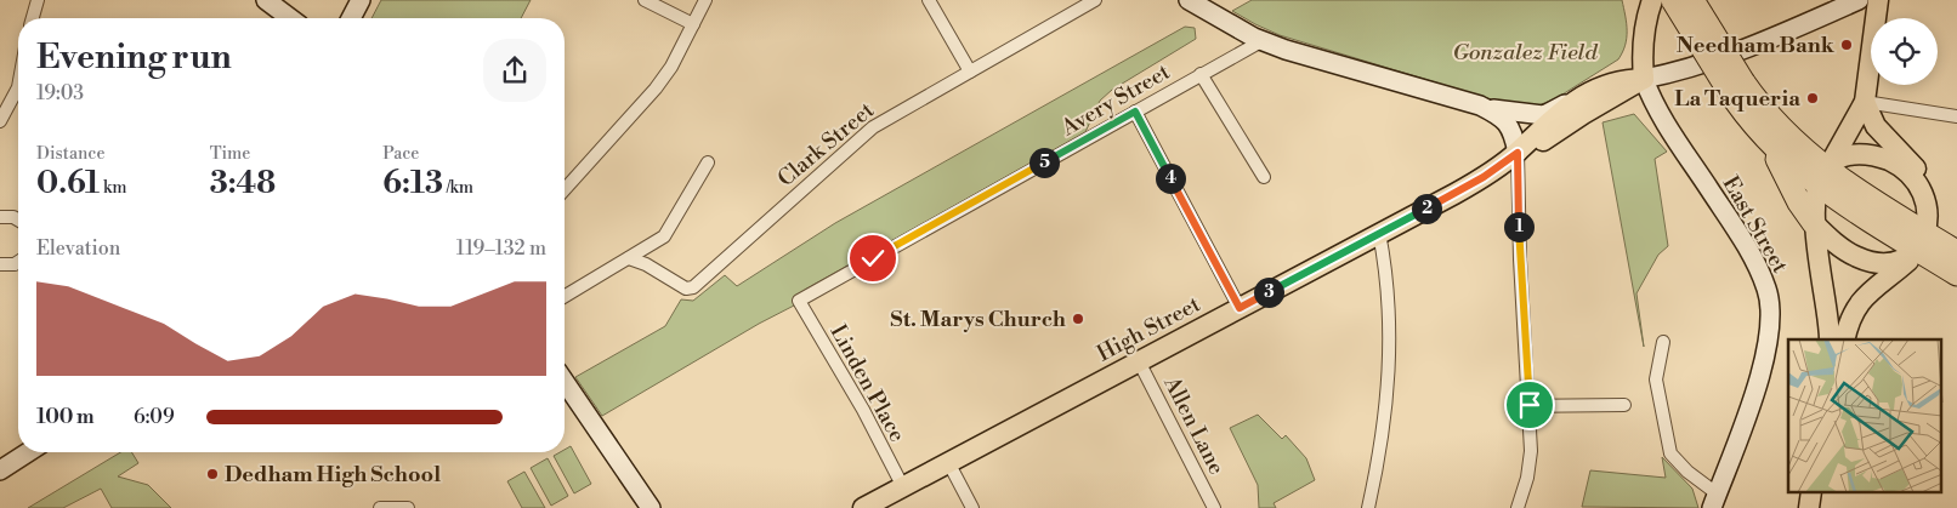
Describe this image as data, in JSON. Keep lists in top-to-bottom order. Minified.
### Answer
{"streets":{"main road":["High Street"],"street":["Avery Street","Clark Street","East Street","Linden Place","Allen Lane"]},"crossings":[["Avery Street","Linden Place"],["East Street","High Street"],["High Street","Linden Place"],["High Street","Allen Lane"]],"parks":["Gonzalez Field"],"places":["Needham Bank","La Taqueria","St. Marys Church","Dedham High School"],"page":{"heading":["Evening run","19:03"],"stats":[["Distance","0.61 km"],["Time","3:48"],["Pace","6:13 /km"]],"pins":["5","4","2","1","3"],"chart":["Elevation","119–132 m"],"list":[{"name":"100 m","note":"6:09"}]}}
